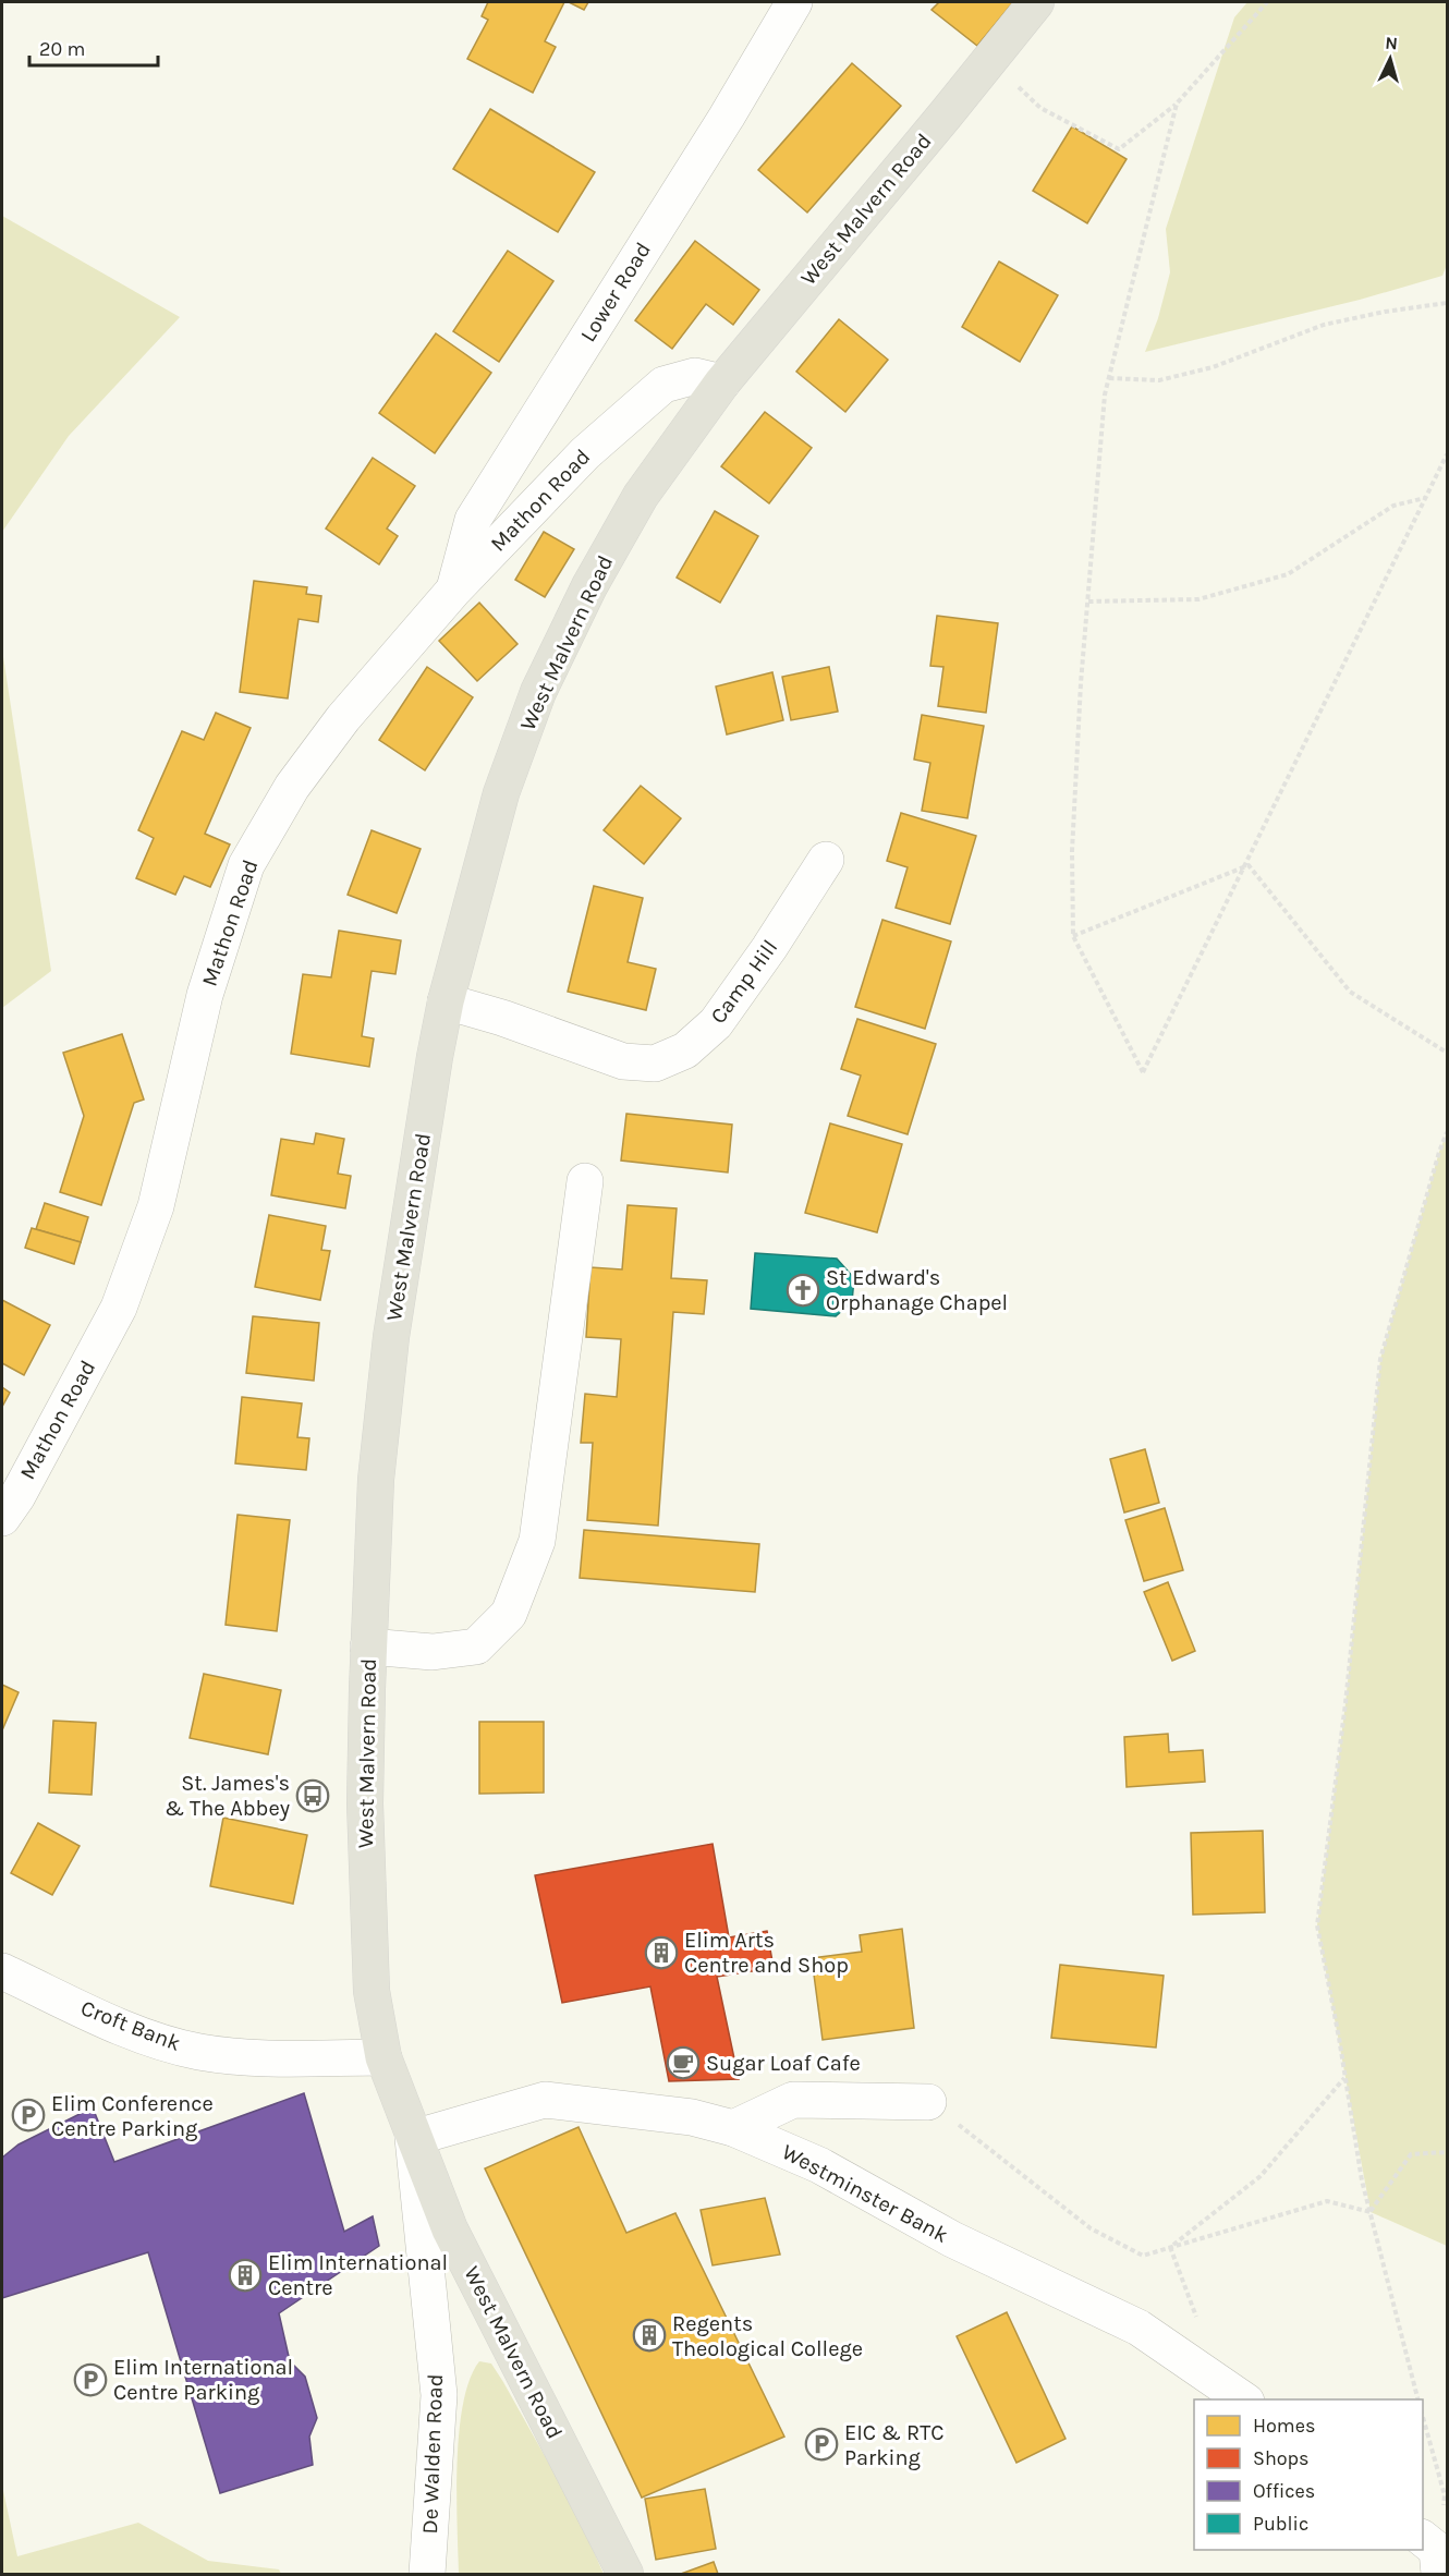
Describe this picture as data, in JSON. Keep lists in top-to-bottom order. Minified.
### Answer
{"streets":{"main road":["West Malvern Road"],"street":["Lower Road","Mathon Road","Camp Hill","Croft Bank","Westminster Bank","De Walden Road"]},"crossings":[["West Malvern Road","Mathon Road"],["West Malvern Road","Camp Hill"],["West Malvern Road","Croft Bank"],["West Malvern Road","Westminster Bank"],["West Malvern Road","De Walden Road"],["Lower Road","Mathon Road"],["Westminster Bank","De Walden Road"]],"places":{"church":["St Edward's Orphanage Chapel"],"bus stop":["St. James's & The Abbey"],"building":["Elim Arts Centre and Shop","Elim International Centre","Regents Theological College"],"cafe":["Sugar Loaf Cafe"],"parking":["Elim Conference Centre Parking","Elim International Centre Parking","EIC & RTC Parking"]},"legend":["Homes","Shops","Offices","Public"],"scale_bar":"20 m","north":"top"}
